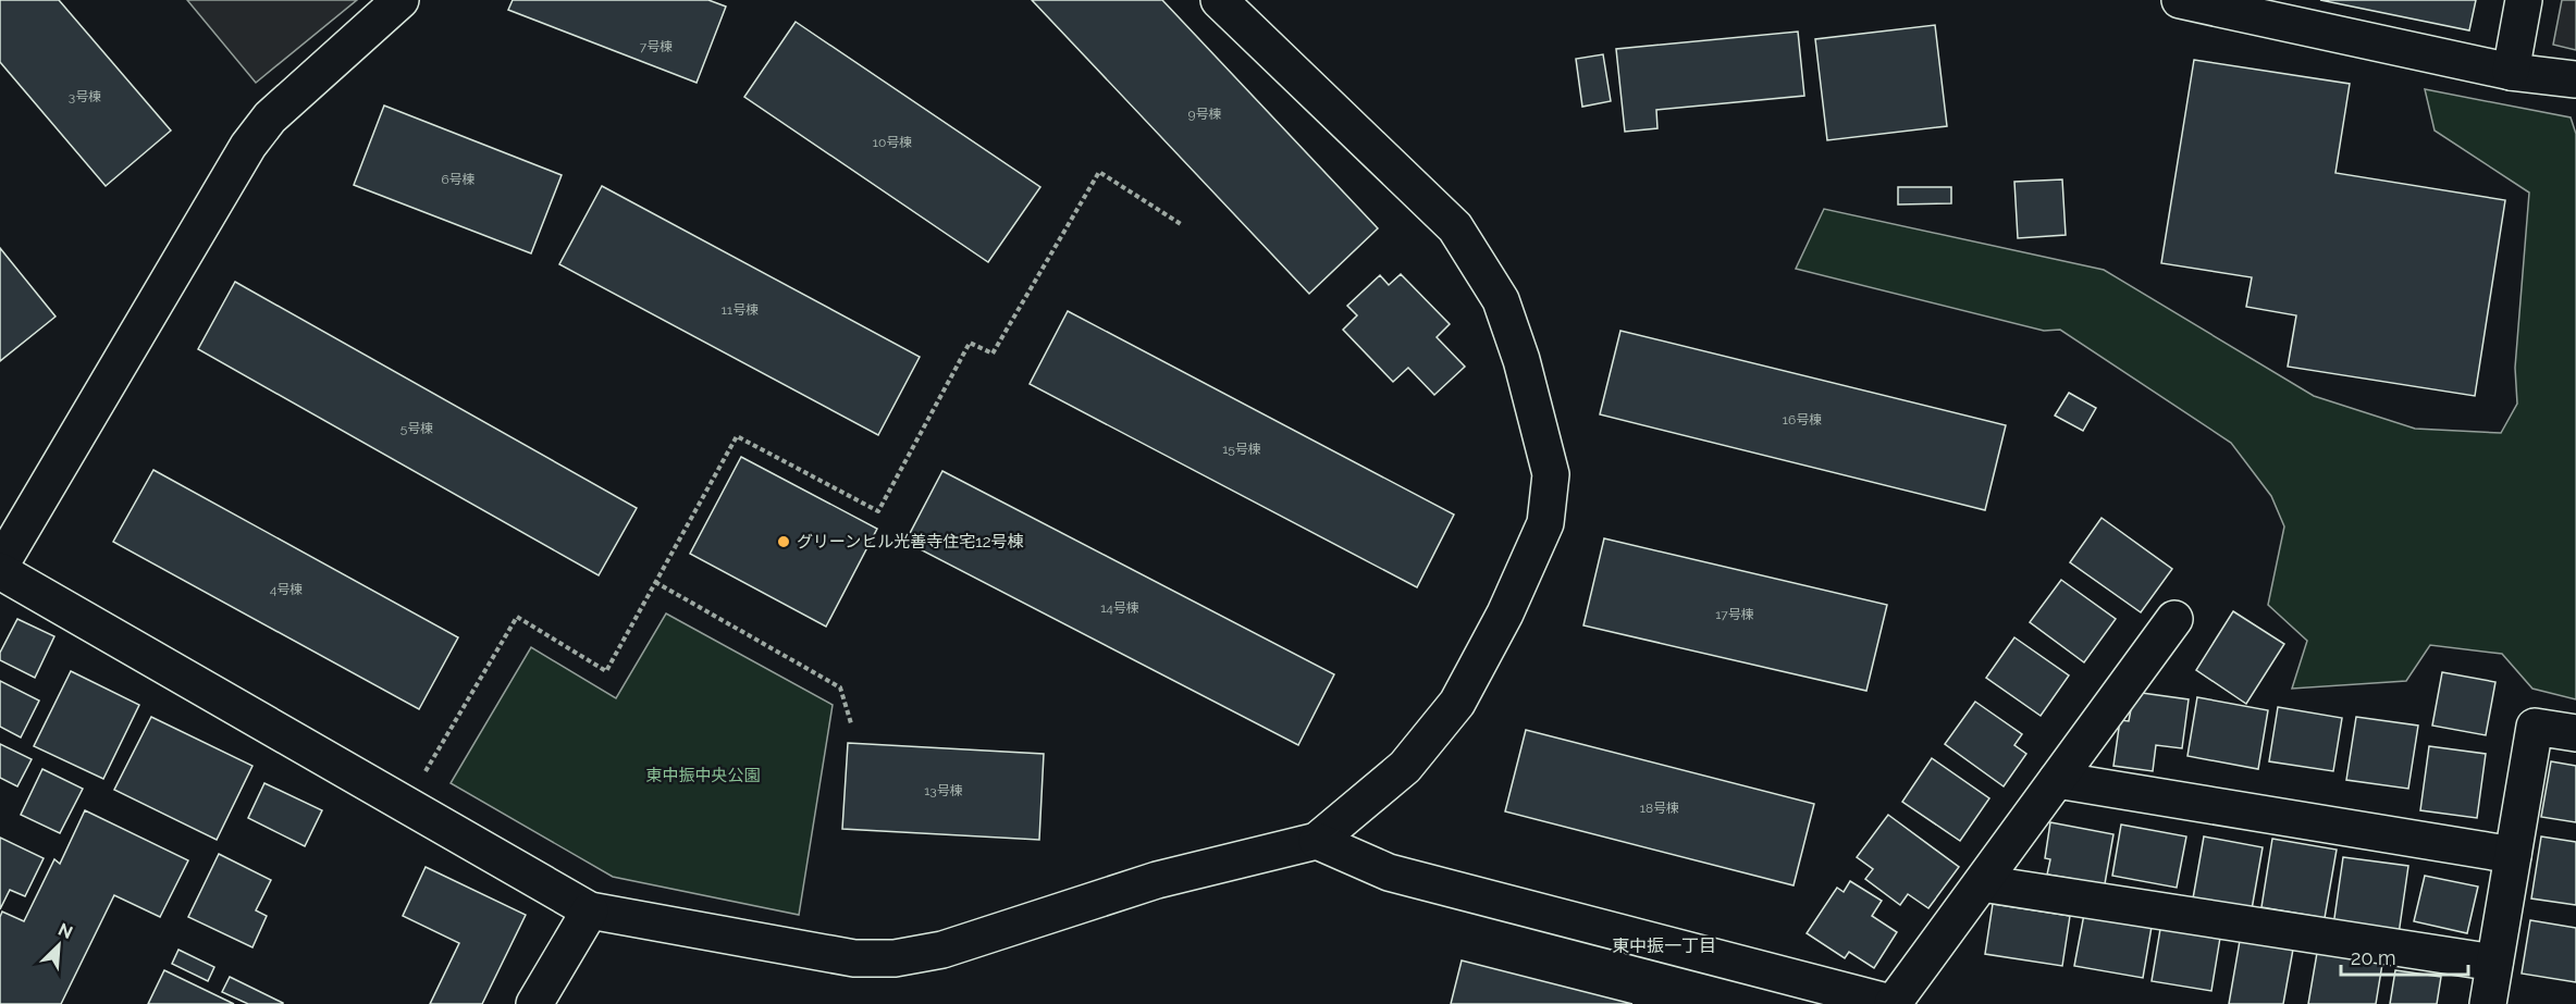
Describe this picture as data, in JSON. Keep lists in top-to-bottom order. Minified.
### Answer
{"districts":["東中振一丁目"],"parks":["東中振中央公園"],"places":["グリーンヒル光善寺住宅12号棟"],"house_numbers":["7号棟","3号棟","9号棟","10号棟","6号棟","11号棟","16号棟","5号棟","15号棟","4号棟","14号棟","17号棟","13号棟","18号棟"],"scale_bar":"20 m","north":"top right"}
